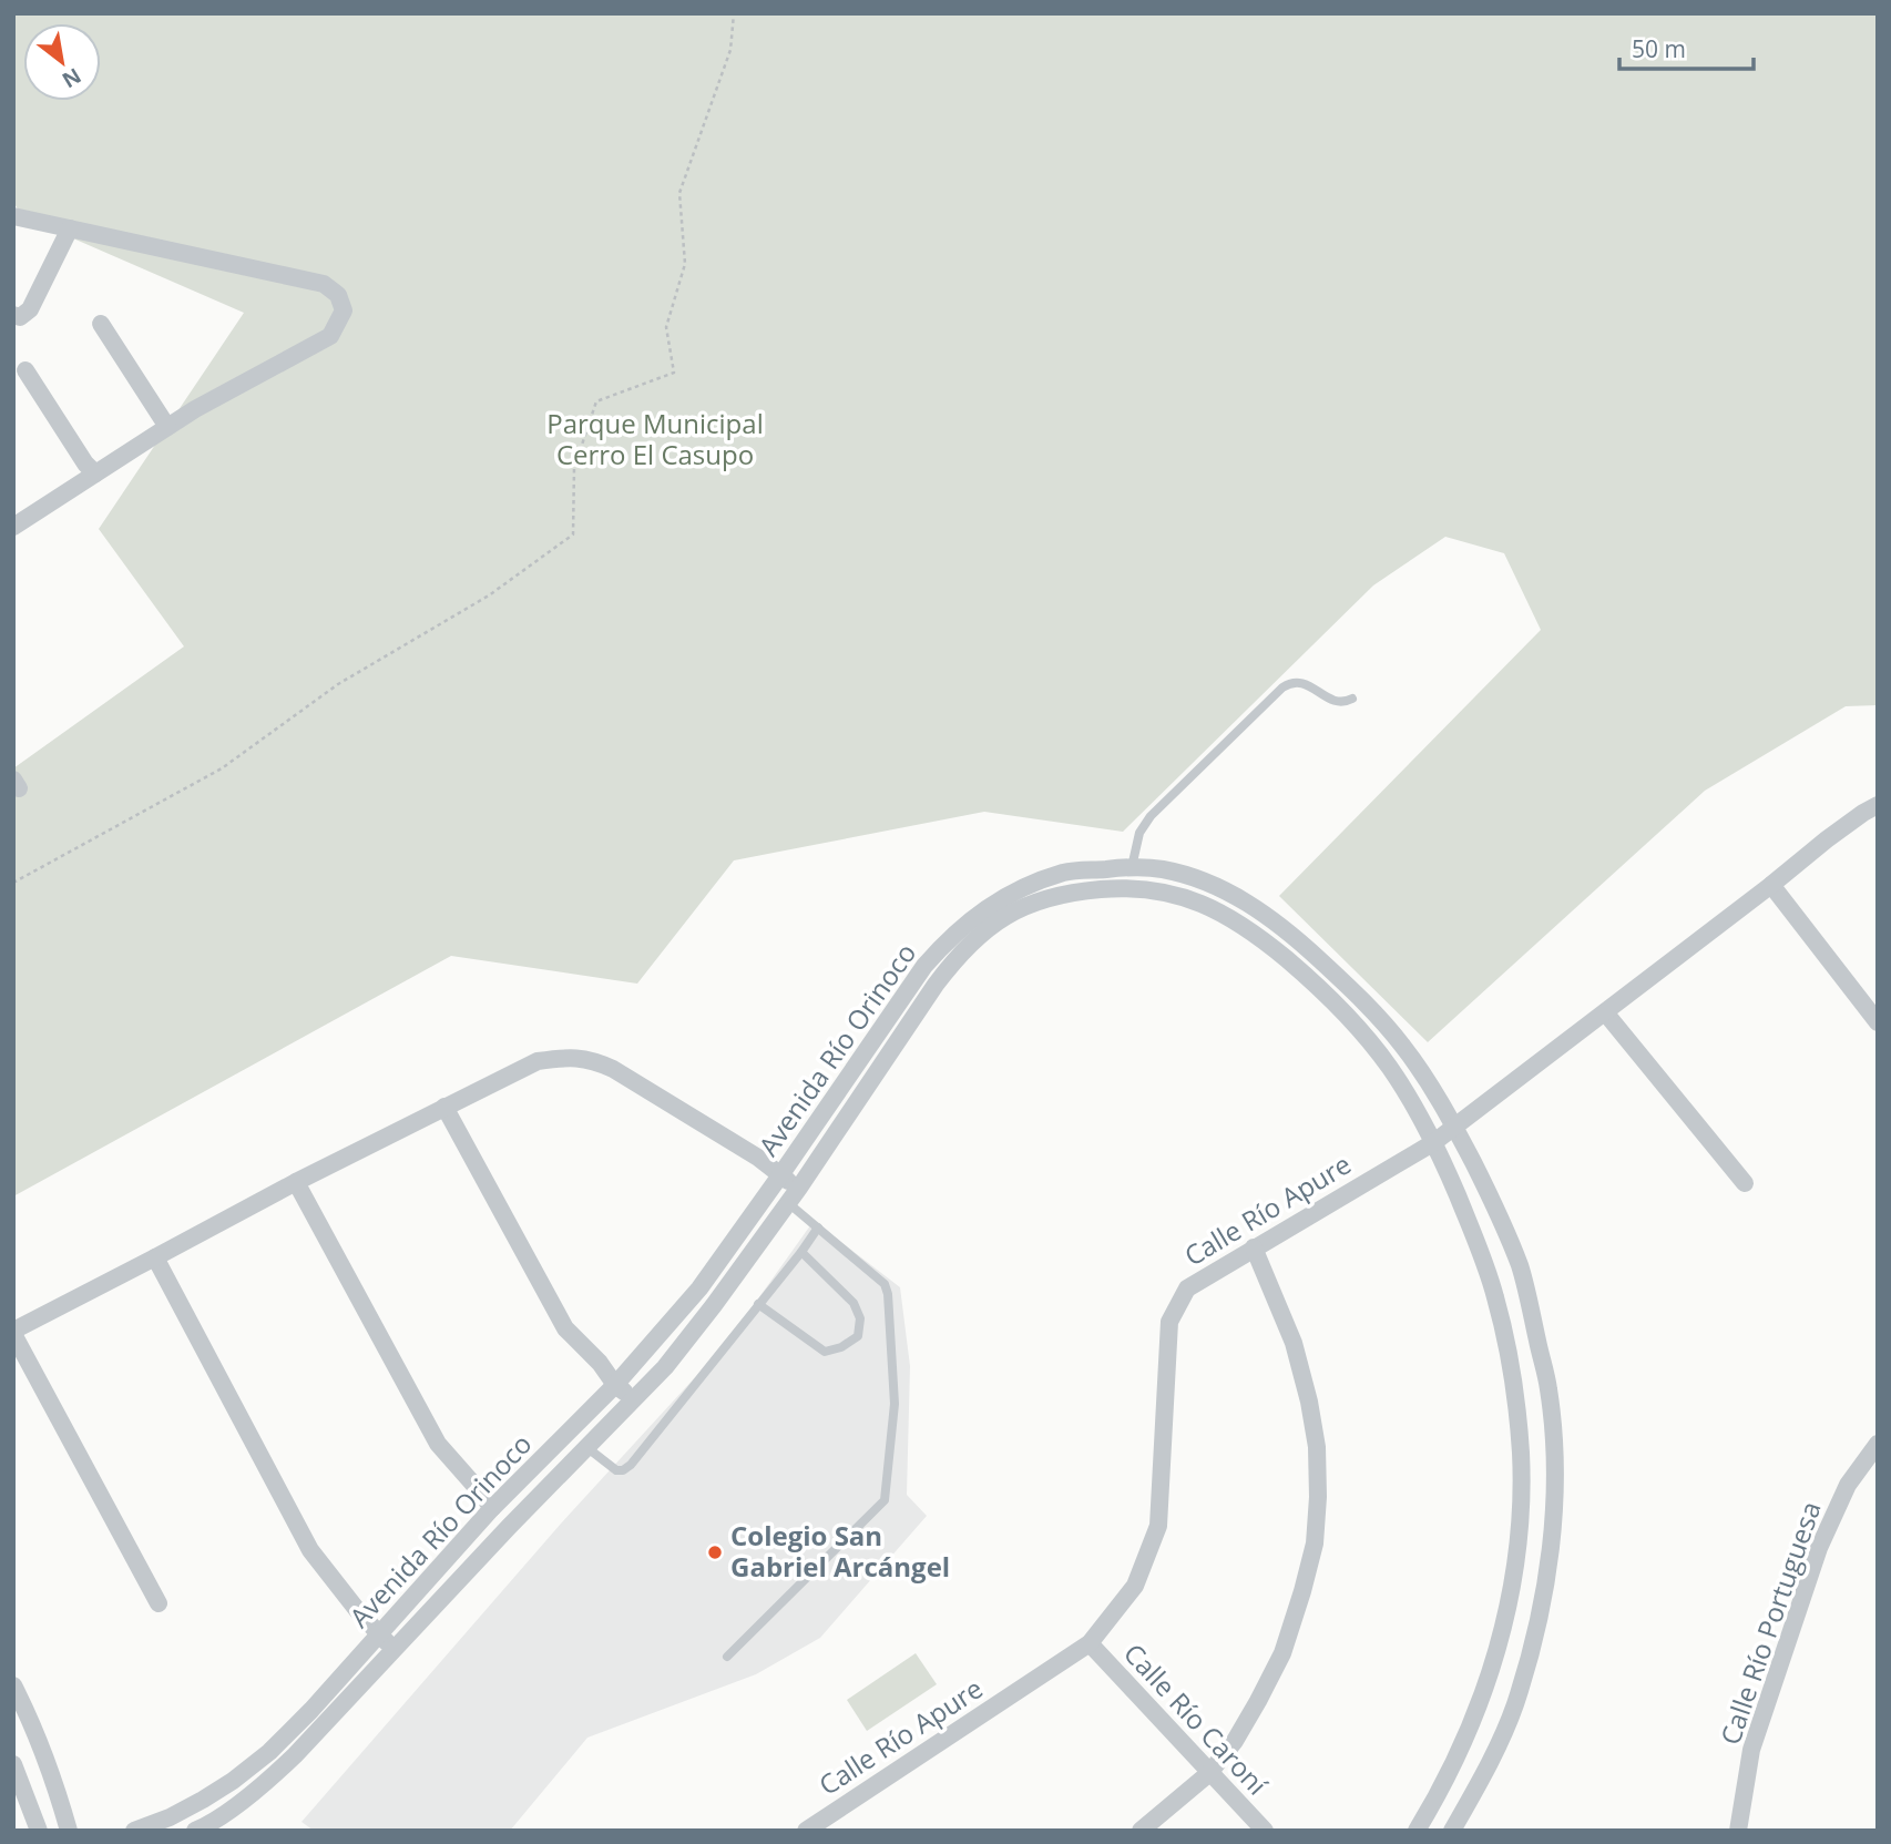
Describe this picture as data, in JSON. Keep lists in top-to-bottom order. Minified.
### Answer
{"streets":{"street":["Avenida Río Orinoco","Calle Río Apure","Calle Río Portuguesa","Calle Río Caroní"]},"crossings":[["Avenida Río Orinoco","Calle Río Apure"],["Calle Río Apure","Calle Río Caroní"]],"parks":["Parque Municipal Cerro El Casupo"],"places":["Colegio San Gabriel Arcángel"],"scale_bar":"50 m","north":"bottom right"}
